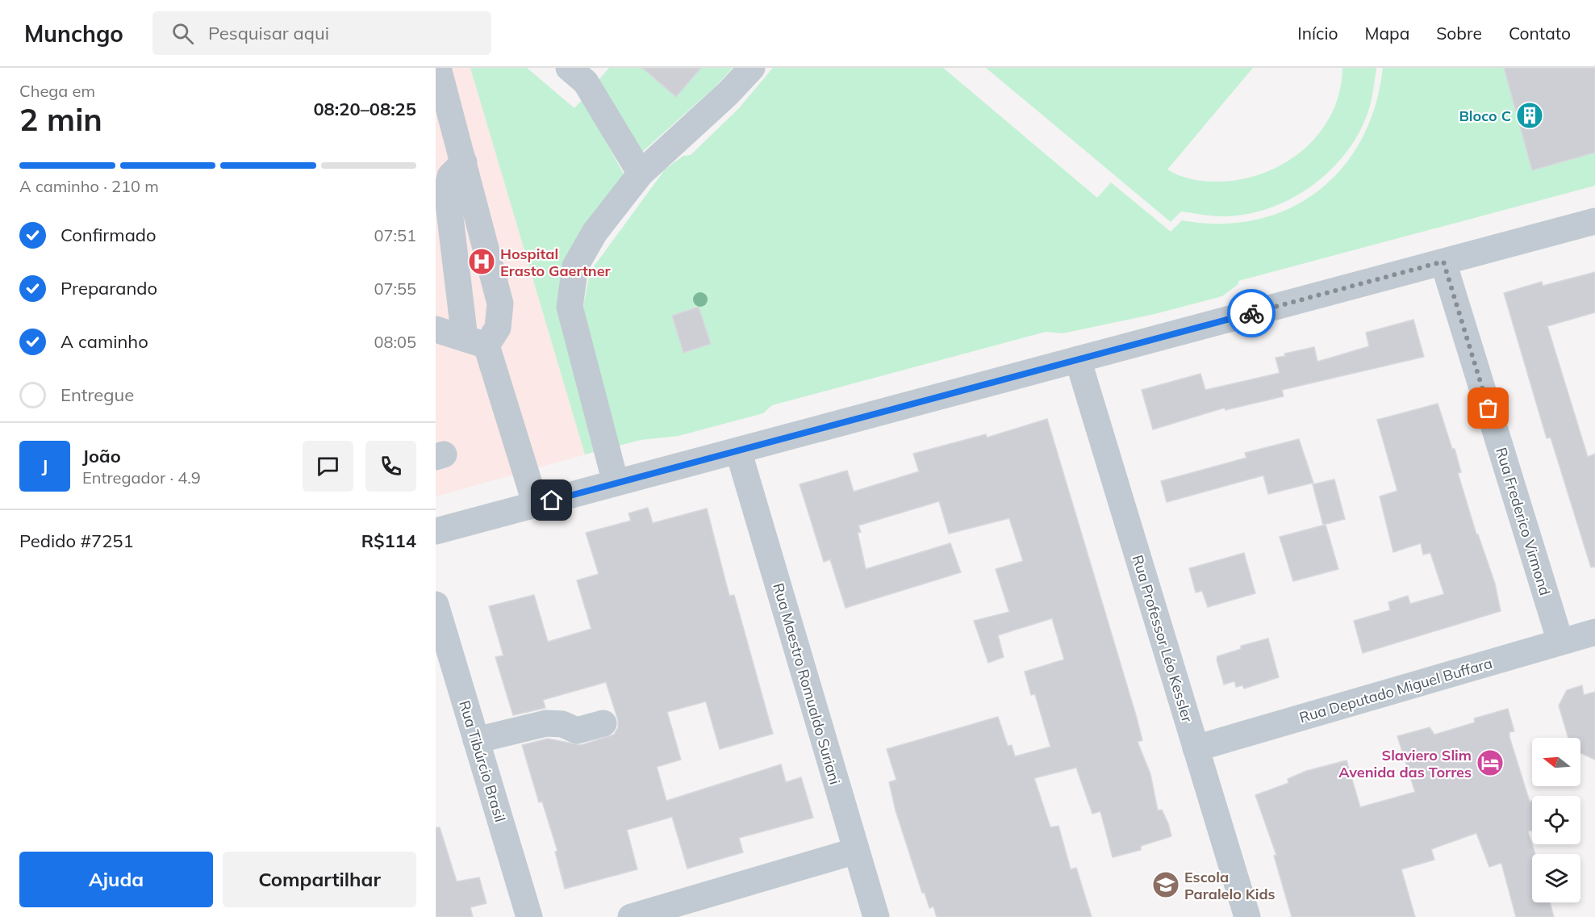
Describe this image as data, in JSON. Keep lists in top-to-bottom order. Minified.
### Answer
{"streets":{"street":["Rua Frederico Virmond","Rua Professor Léo Kessler","Rua Maestro Romualdo Suriani","Rua Deputado Miguel Buffara","Rua Tibúrcio Brasil"]},"crossings":[["Rua Frederico Virmond","Rua Deputado Miguel Buffara"],["Rua Professor Léo Kessler","Rua Deputado Miguel Buffara"]],"places":{"building":["Bloco C"],"hospital":["Hospital Erasto Gaertner"],"hotel":["Slaviero Slim Avenida das Torres"],"school or university":["Escola Paralelo Kids"]},"north":"left","page":{"header":"Munchgo","search":"Pesquisar aqui","nav":["Início","Mapa","Sobre","Contato"],"heading":["2 min","Chega em","08:20–08:25"],"panel":["João","Entregador · 4.9","Pedido #7251","R$114"],"bar":"A caminho · 210 m","list":[["Confirmado","07:51"],["Preparando","07:55"],["A caminho","08:05"],"Entregue"],"round":"J","buttons":["Ajuda","Compartilhar"]}}
